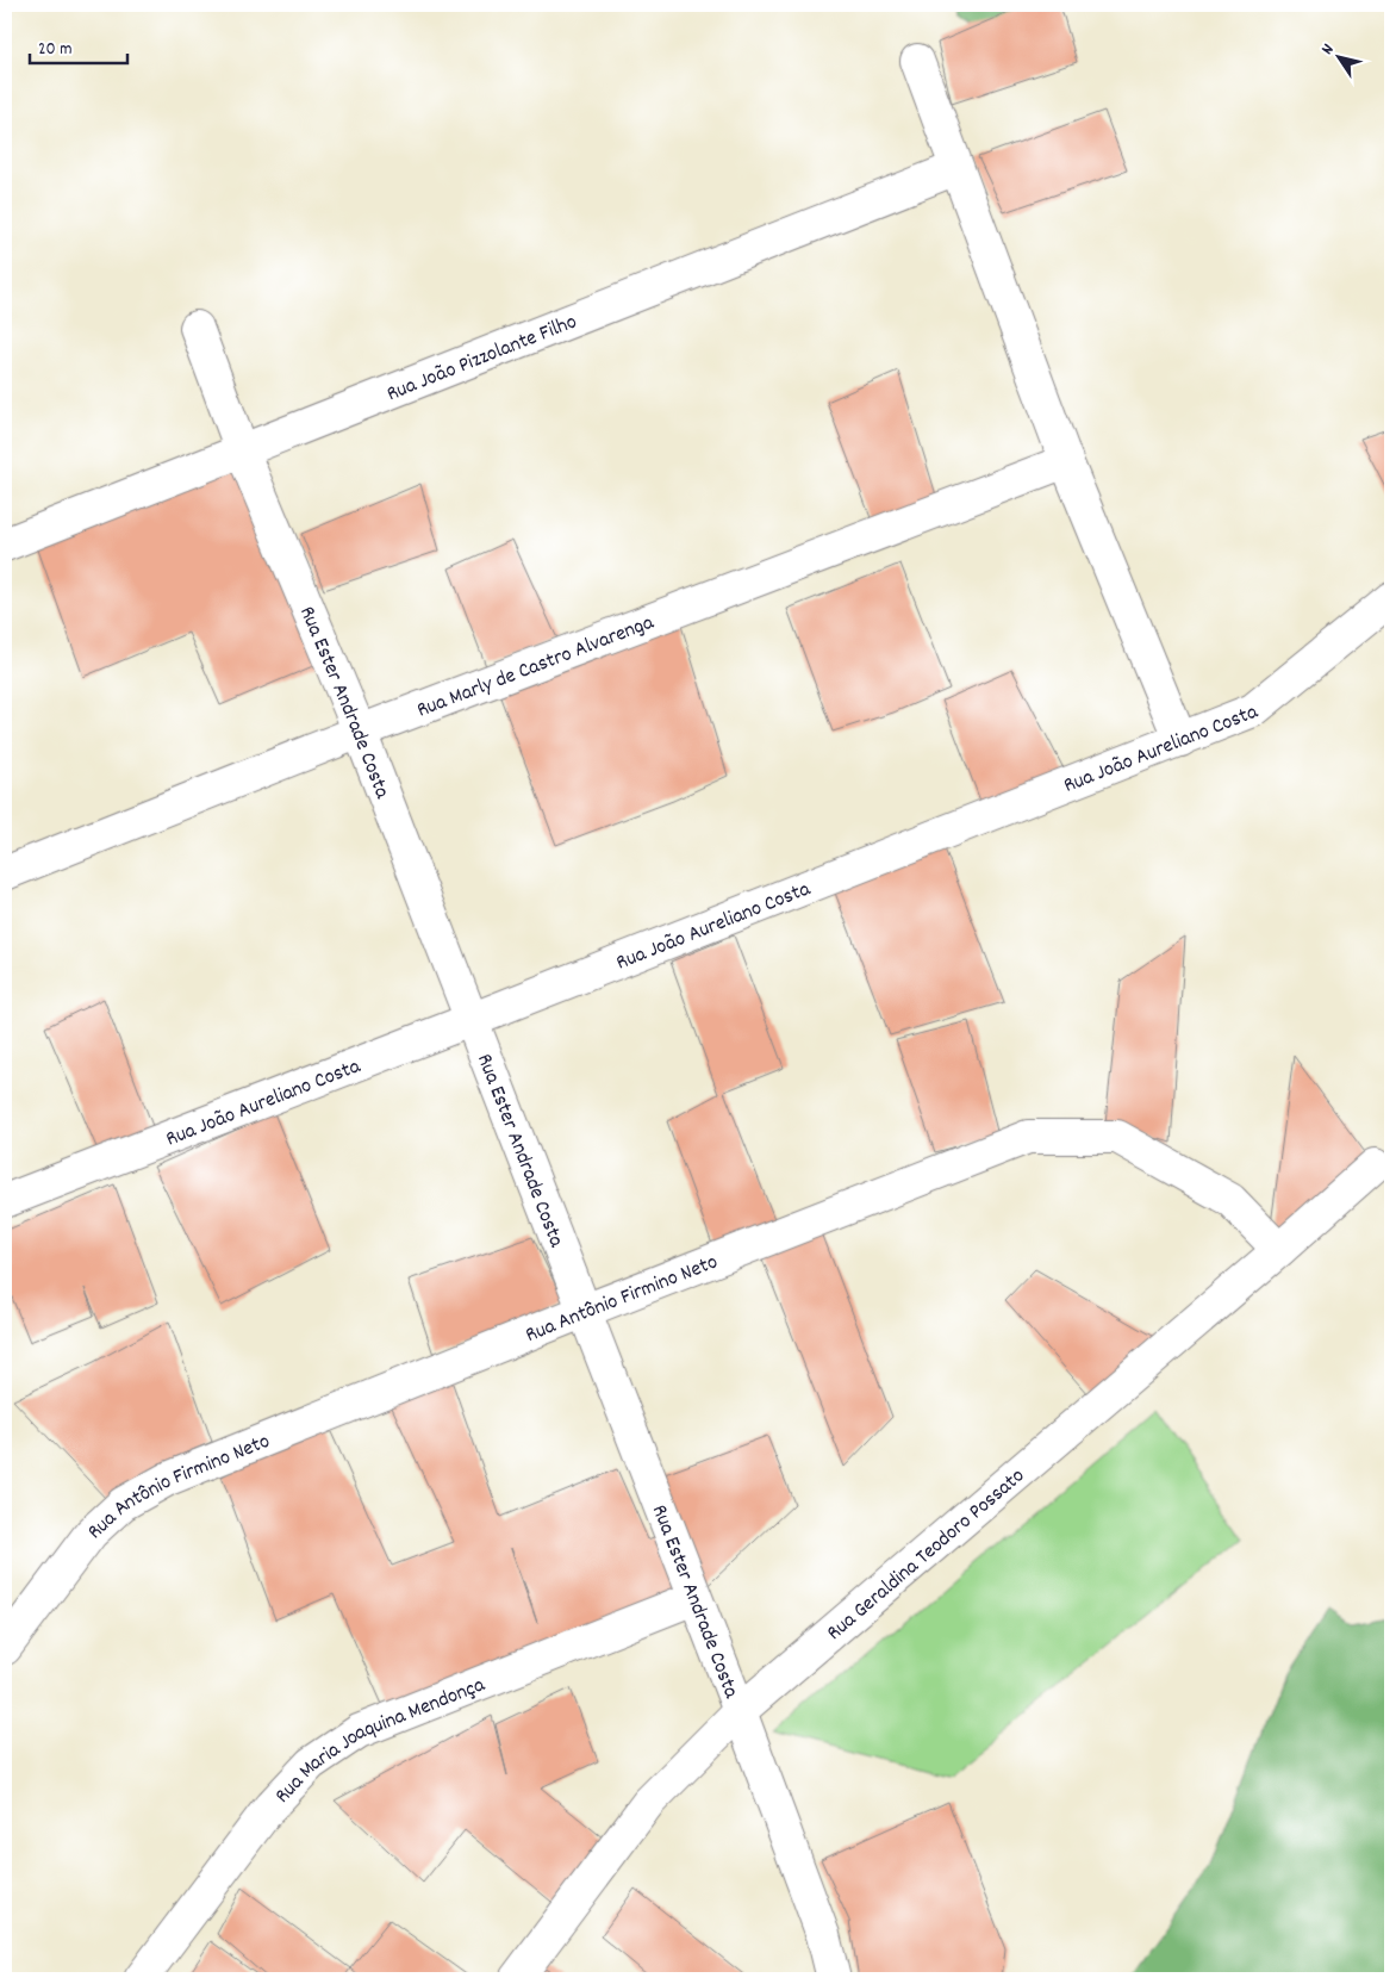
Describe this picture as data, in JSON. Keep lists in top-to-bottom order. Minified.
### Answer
{"streets":{"street":["Rua João Pizzolante Filho","Rua Marly de Castro Alvarenga","Rua Ester Andrade Costa","Rua João Aureliano Costa","Rua Antônio Firmino Neto","Rua Geraldina Teodoro Possato","Rua Maria Joaquina Mendonça"]},"crossings":[["Rua João Pizzolante Filho","Rua Ester Andrade Costa"],["Rua Marly de Castro Alvarenga","Rua Ester Andrade Costa"],["Rua Ester Andrade Costa","Rua João Aureliano Costa"],["Rua Ester Andrade Costa","Rua Antônio Firmino Neto"],["Rua Ester Andrade Costa","Rua Geraldina Teodoro Possato"],["Rua Ester Andrade Costa","Rua Maria Joaquina Mendonça"],["Rua Antônio Firmino Neto","Rua Geraldina Teodoro Possato"]],"scale_bar":"20 m","north":"top left"}
